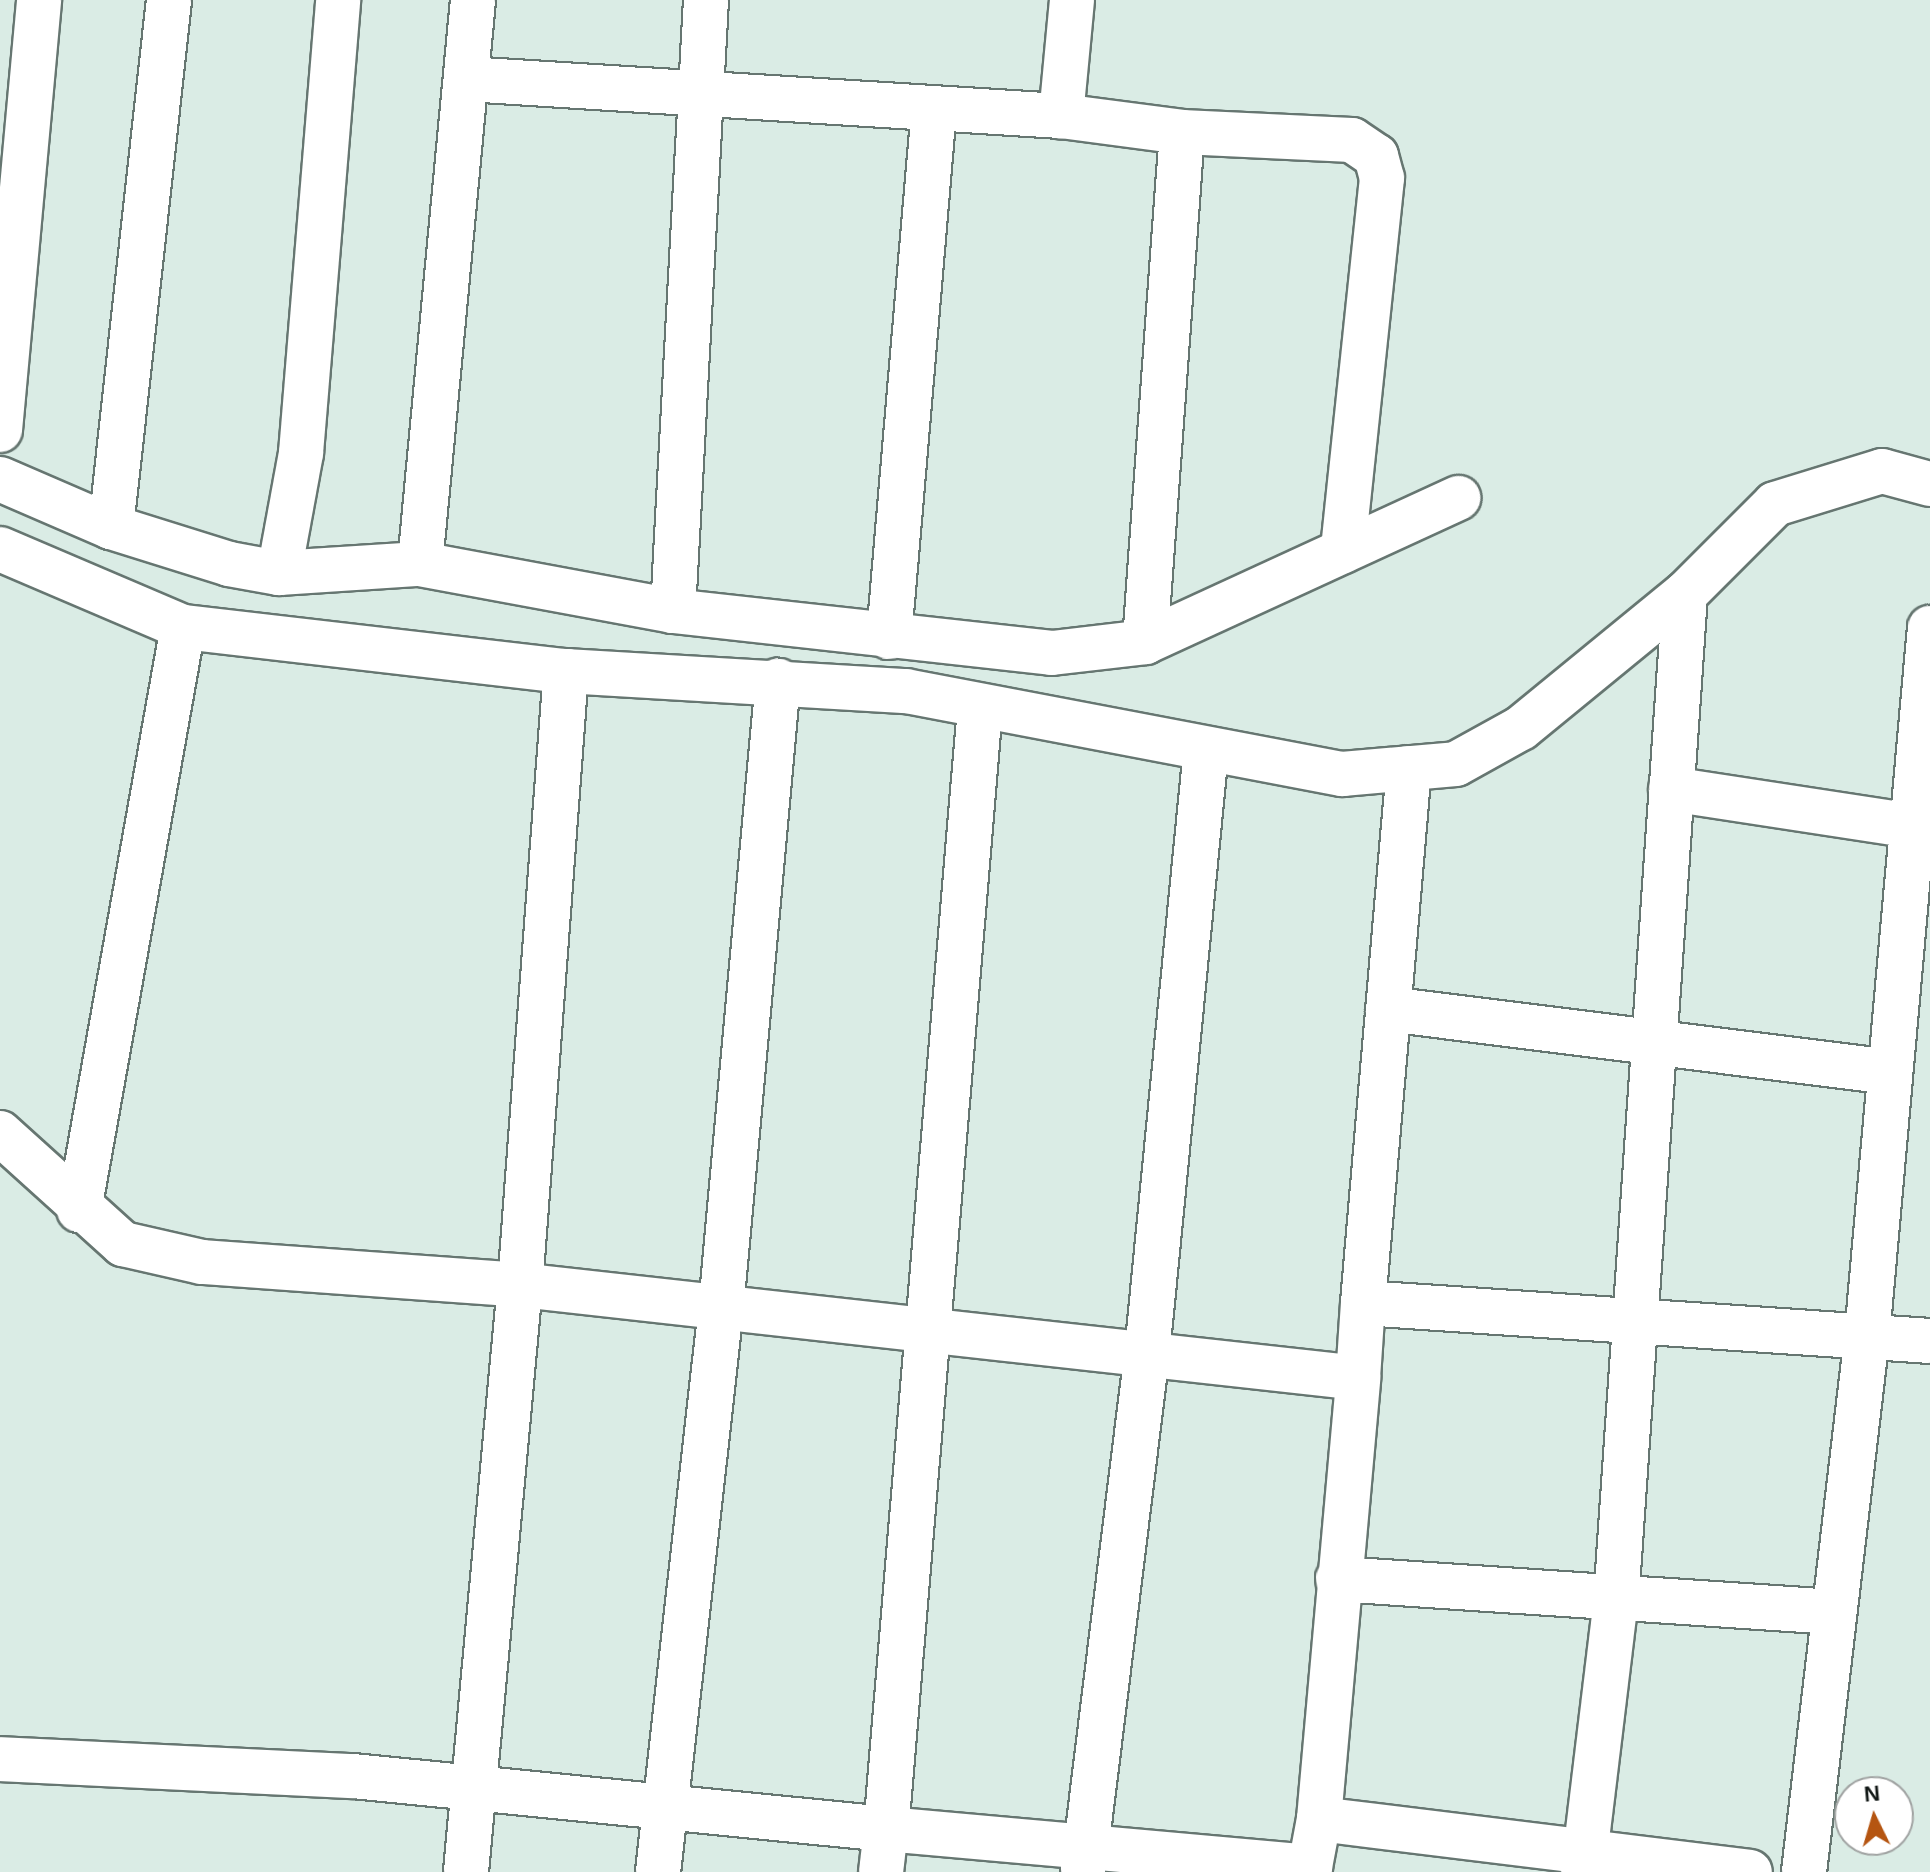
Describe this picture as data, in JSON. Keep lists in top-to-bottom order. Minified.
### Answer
{"north":"top"}
